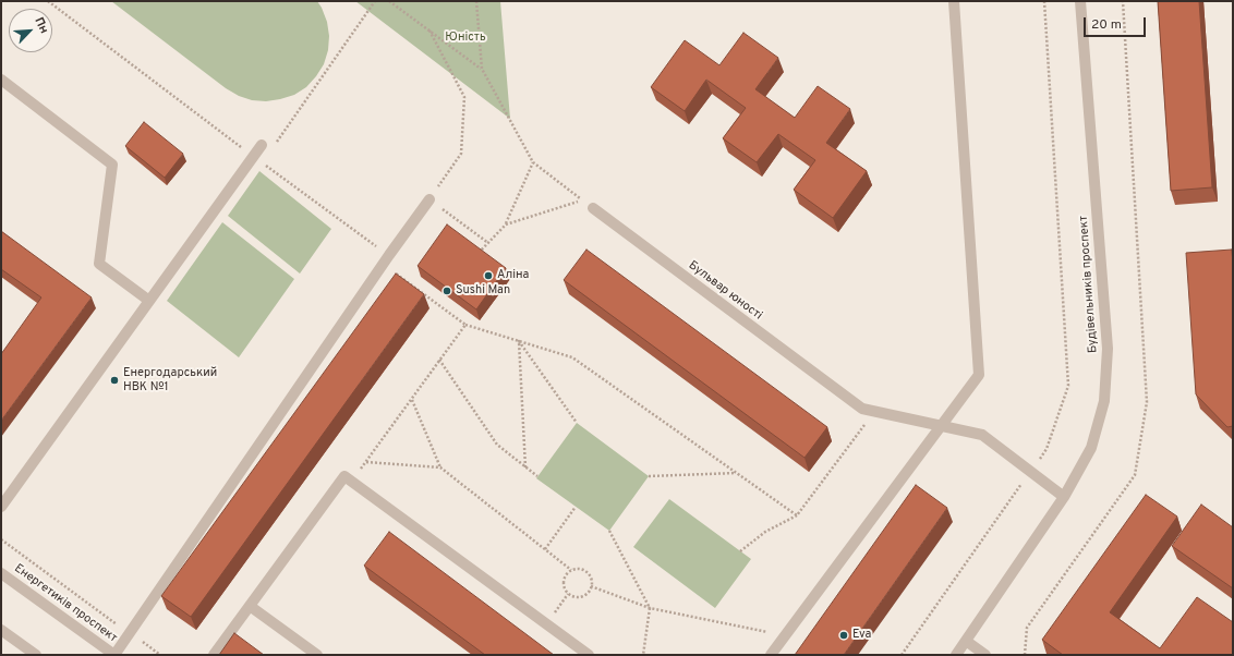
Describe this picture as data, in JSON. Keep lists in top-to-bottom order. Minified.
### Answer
{"streets":{"street":["Будівельників проспект","Бульвар юності","Енергетиків проспект"]},"crossings":[["Будівельників проспект","Бульвар юності"]],"parks":["Юність"],"places":["Аліна","Sushi Man","Енергодарський НВК №1","Eva"],"scale_bar":"20 m","north":"top right"}
